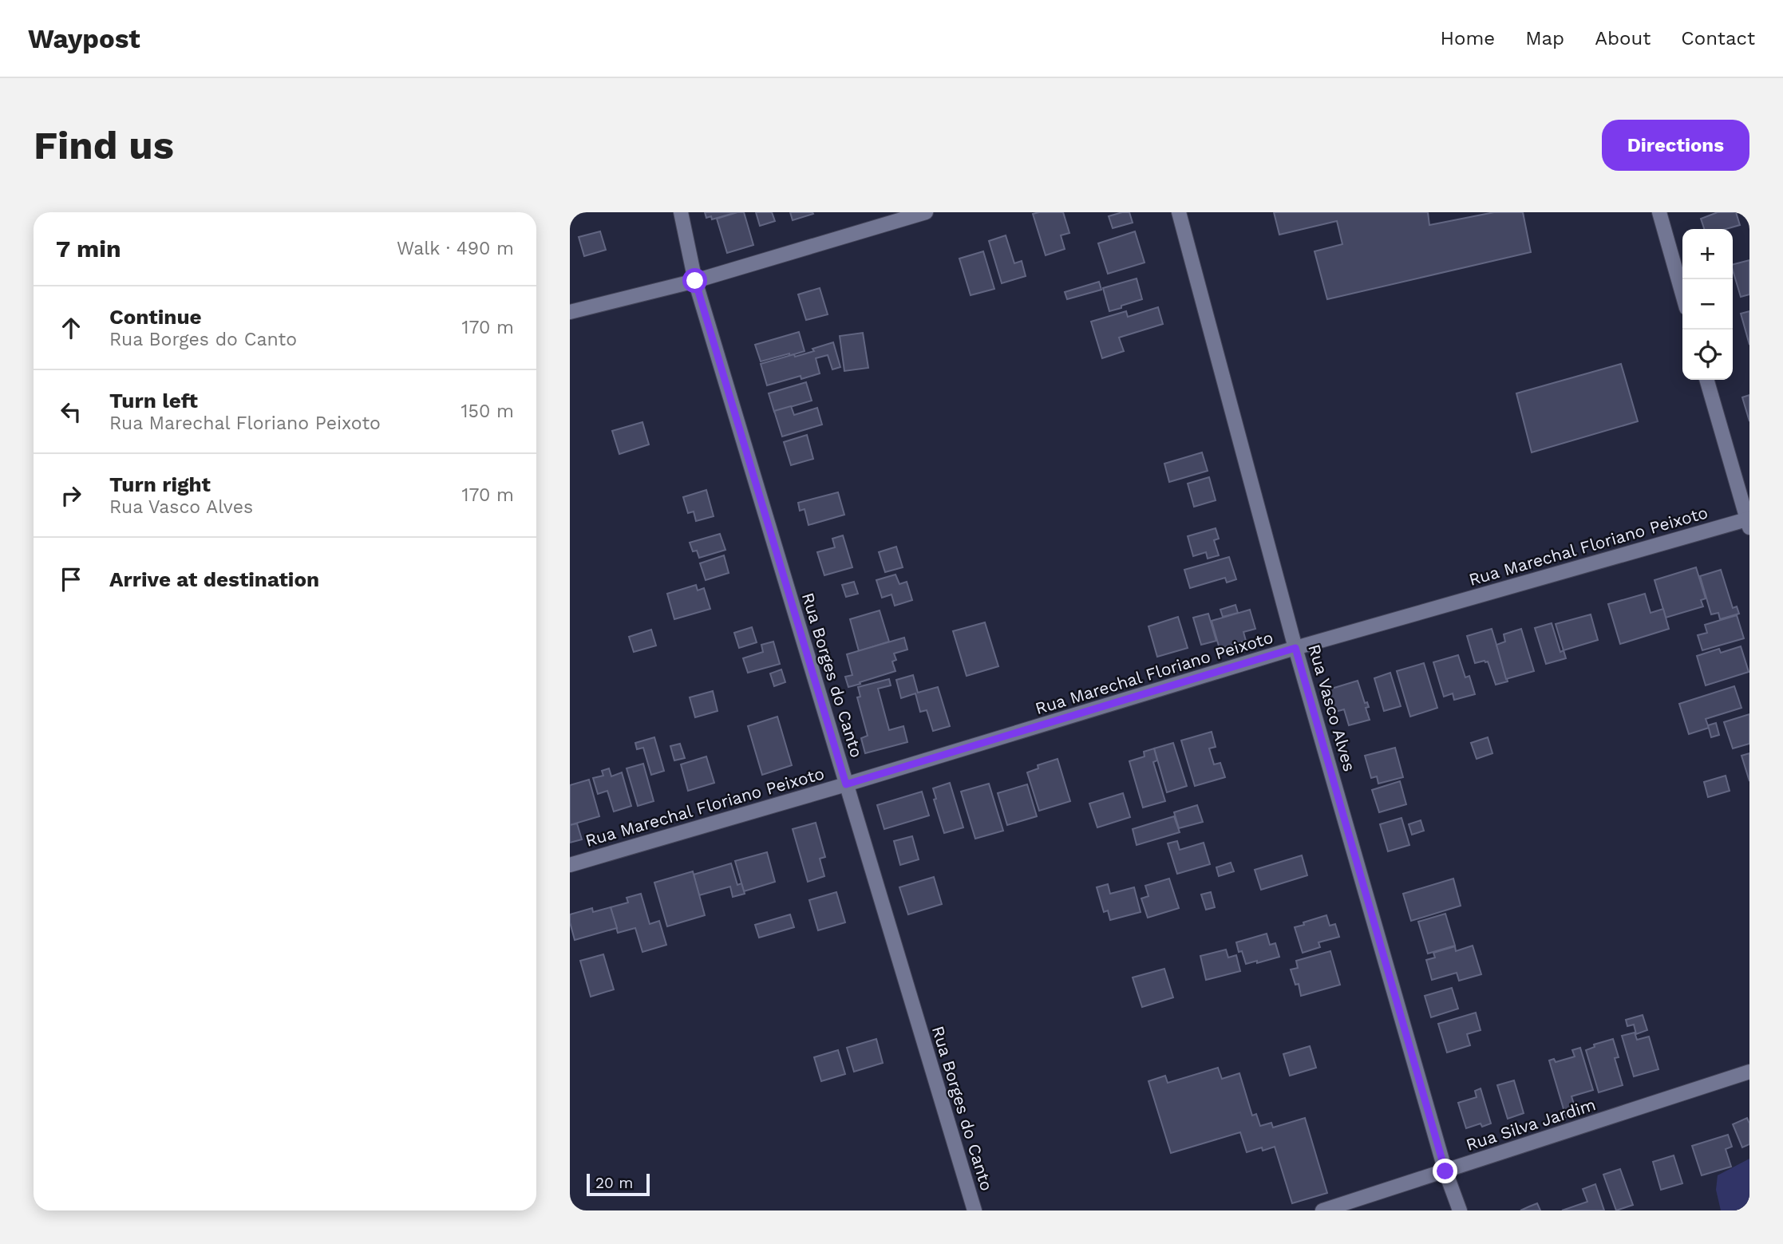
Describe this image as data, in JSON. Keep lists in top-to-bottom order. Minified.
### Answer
{"streets":{"street":["Rua Marechal Floriano Peixoto","Rua Borges do Canto","Rua Vasco Alves","Rua Silva Jardim"]},"crossings":[["Rua Marechal Floriano Peixoto","Rua Borges do Canto"],["Rua Marechal Floriano Peixoto","Rua Vasco Alves"],["Rua Vasco Alves","Rua Silva Jardim"]],"scale_bar":"20 m","page":{"header":"Waypost","nav":["Home","Map","About","Contact"],"buttons":"Directions","title":"Find us","heading":["7 min","Walk · 490 m"],"map_buttons":["+","−"],"list":[["Continue","Rua Borges do Canto","170 m"],["Turn left","Rua Marechal Floriano Peixoto","150 m"],["Turn right","Rua Vasco Alves","170 m"],"Arrive at destination"],"scale":"20 m"}}
